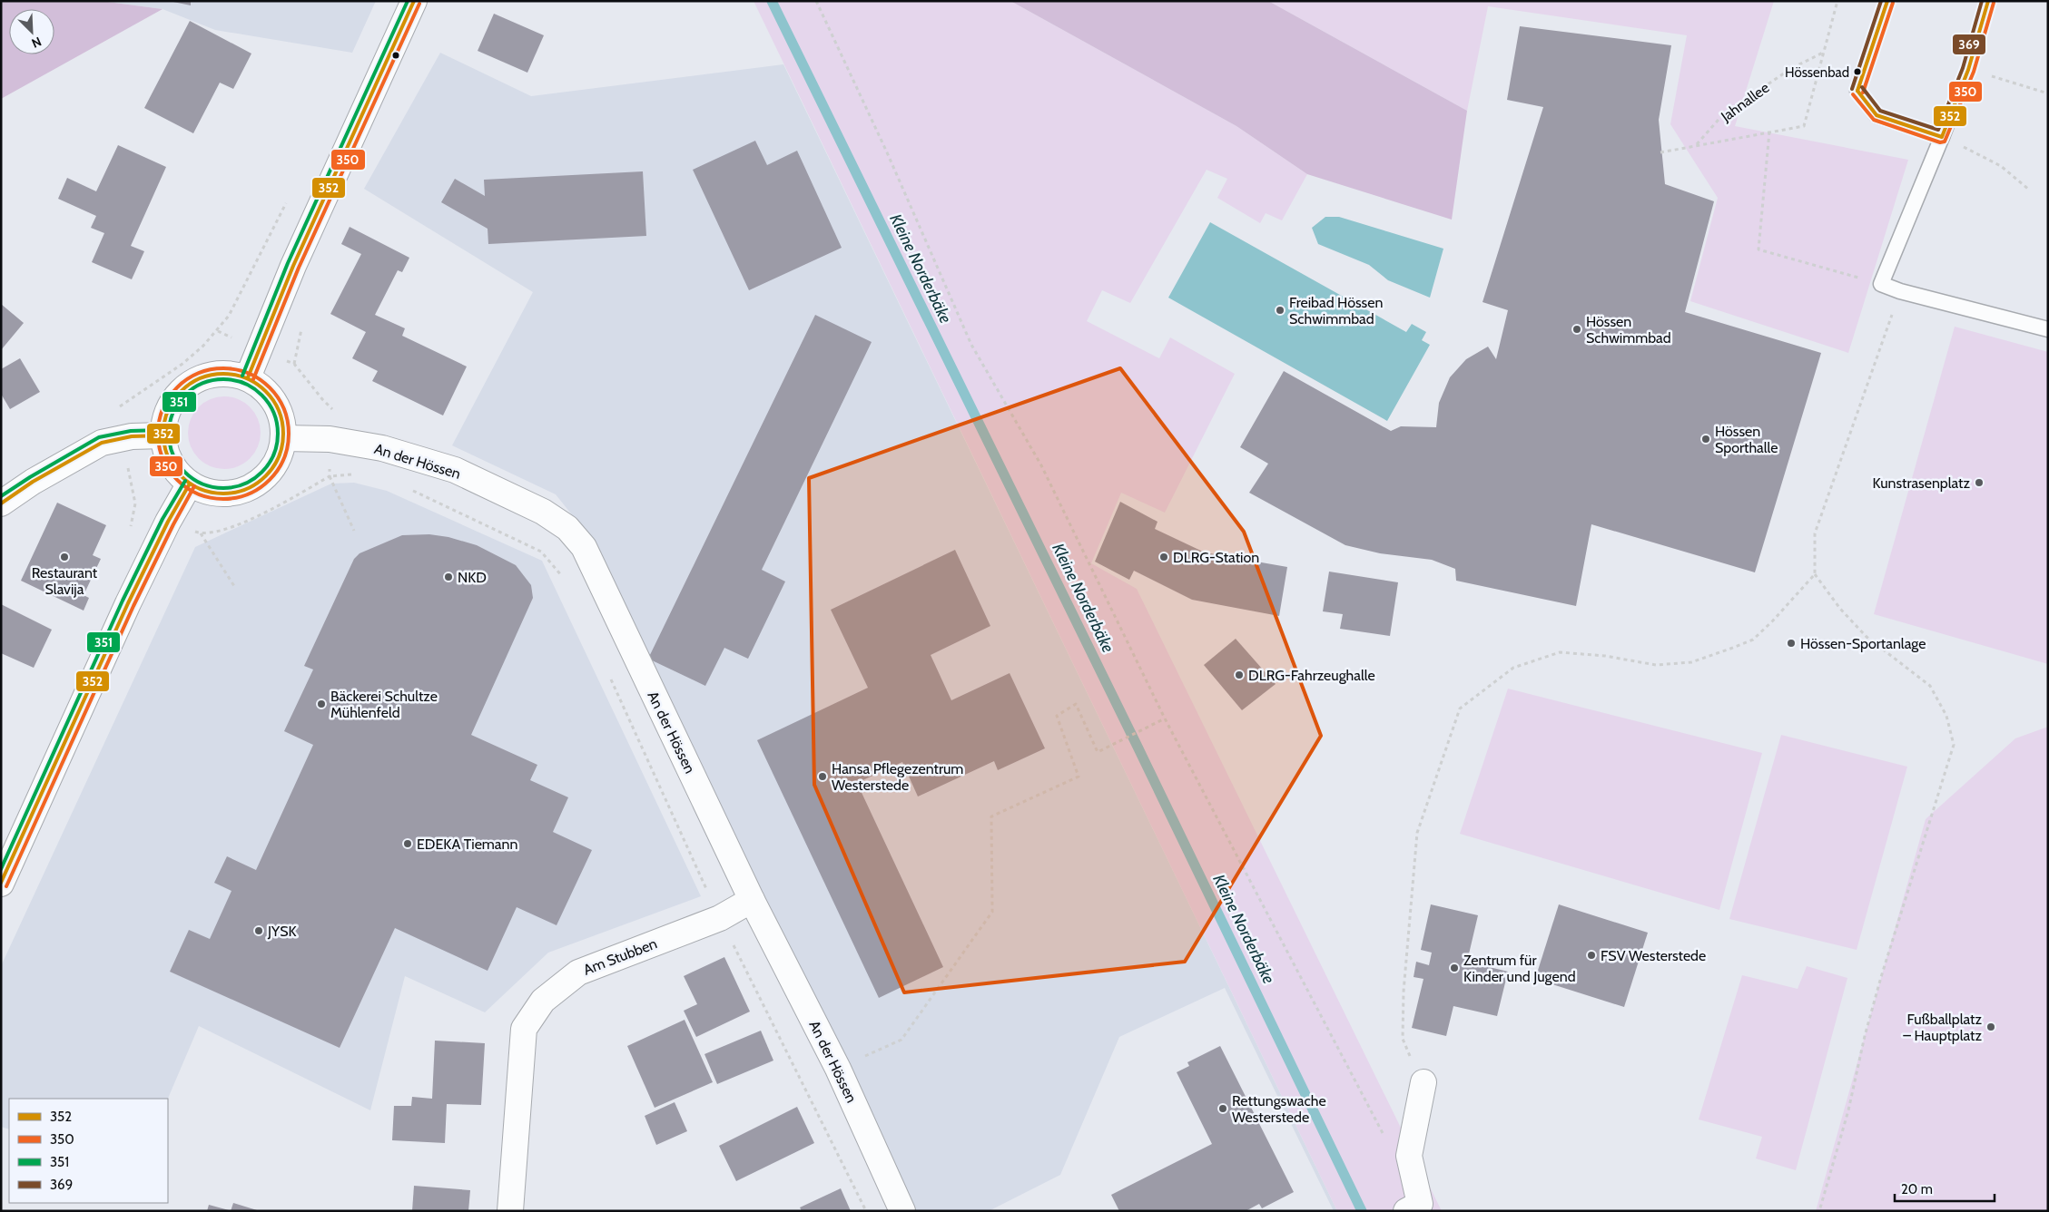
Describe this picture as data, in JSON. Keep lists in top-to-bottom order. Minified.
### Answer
{"streets":{"street":["An der Hössen","Am Stubben"],"path":["Jahnallee"]},"crossings":[["An der Hössen","Am Stubben"]],"water":["Kleine Norderbäke"],"places":["Hössenbad","Freibad Hössen Schwimmbad","Hössen Schwimmbad","Hössen Sporthalle","Kunstrasenplatz","Restaurant Slavija","DLRG-Station","NKD","Hössen-Sportanlage","DLRG-Fahrzeughalle","Bäckerei Schultze Mühlenfeld","Hansa Pflegezentrum Westerstede","EDEKA Tiemann","JYSK","FSV Westerstede","Zentrum für Kinder und Jugend","Fußballplatz – Hauptplatz","Rettungswache Westerstede"],"lines":["transit line 352","transit line 351","transit line 369","transit line 350"],"legend":["352","350","351","369"],"scale_bar":"20 m","north":"bottom right"}
